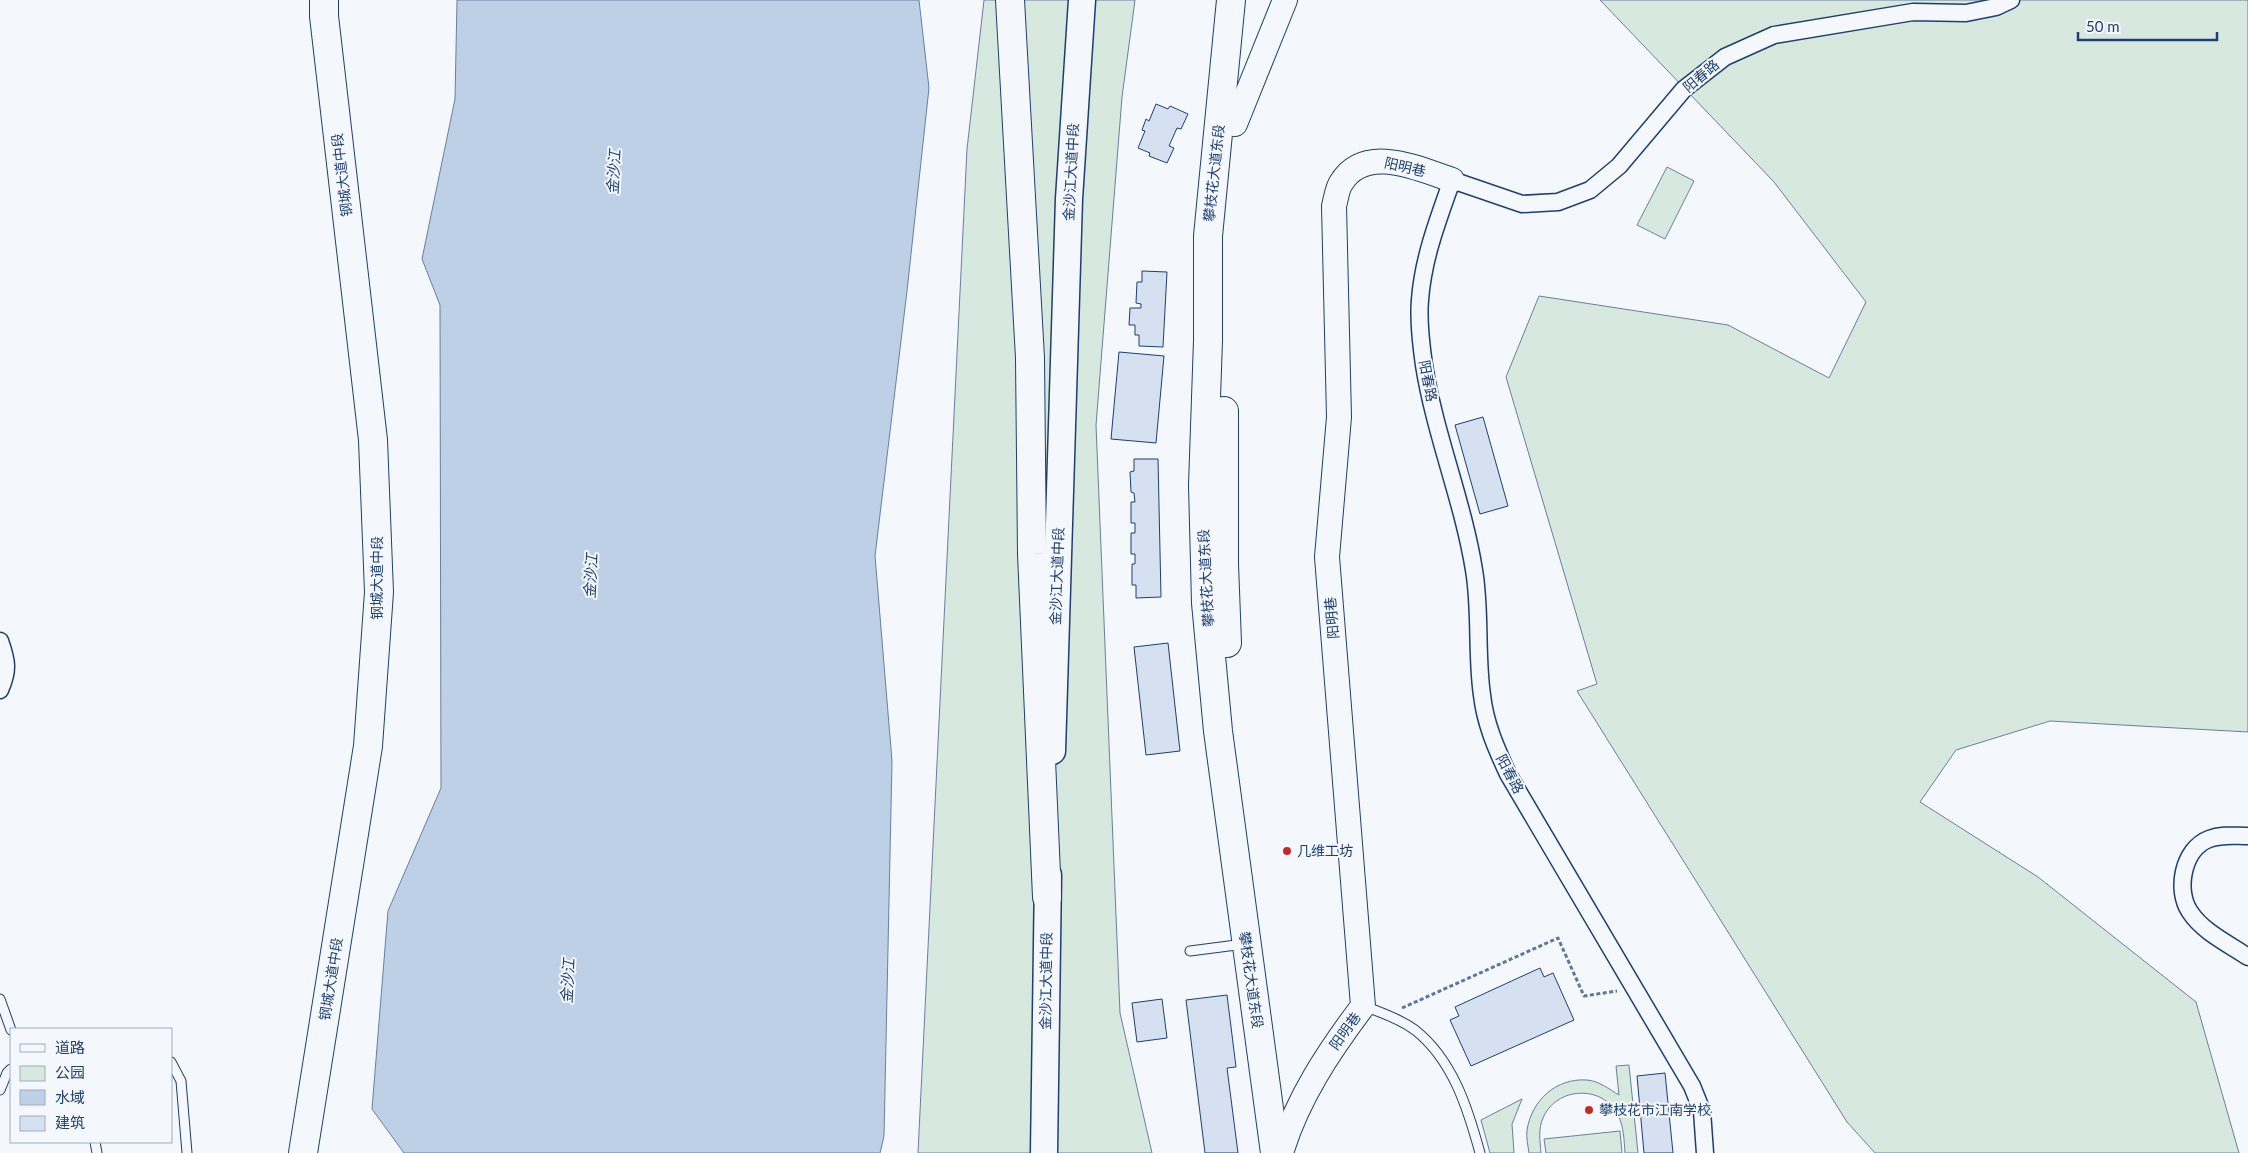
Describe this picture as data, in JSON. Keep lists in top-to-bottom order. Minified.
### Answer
{"streets":{"highway":["攀枝花大道东段","钢城大道中段"],"main road":["金沙江大道中段"],"street":["阳春路","阳明巷"]},"crossings":[["阳春路","阳明巷"],["阳明巷","攀枝花大道东段"]],"water":["金沙江"],"places":["几维工坊","攀枝花市江南学校"],"legend":["道路","公园","水域","建筑"],"scale_bar":"50 m"}
